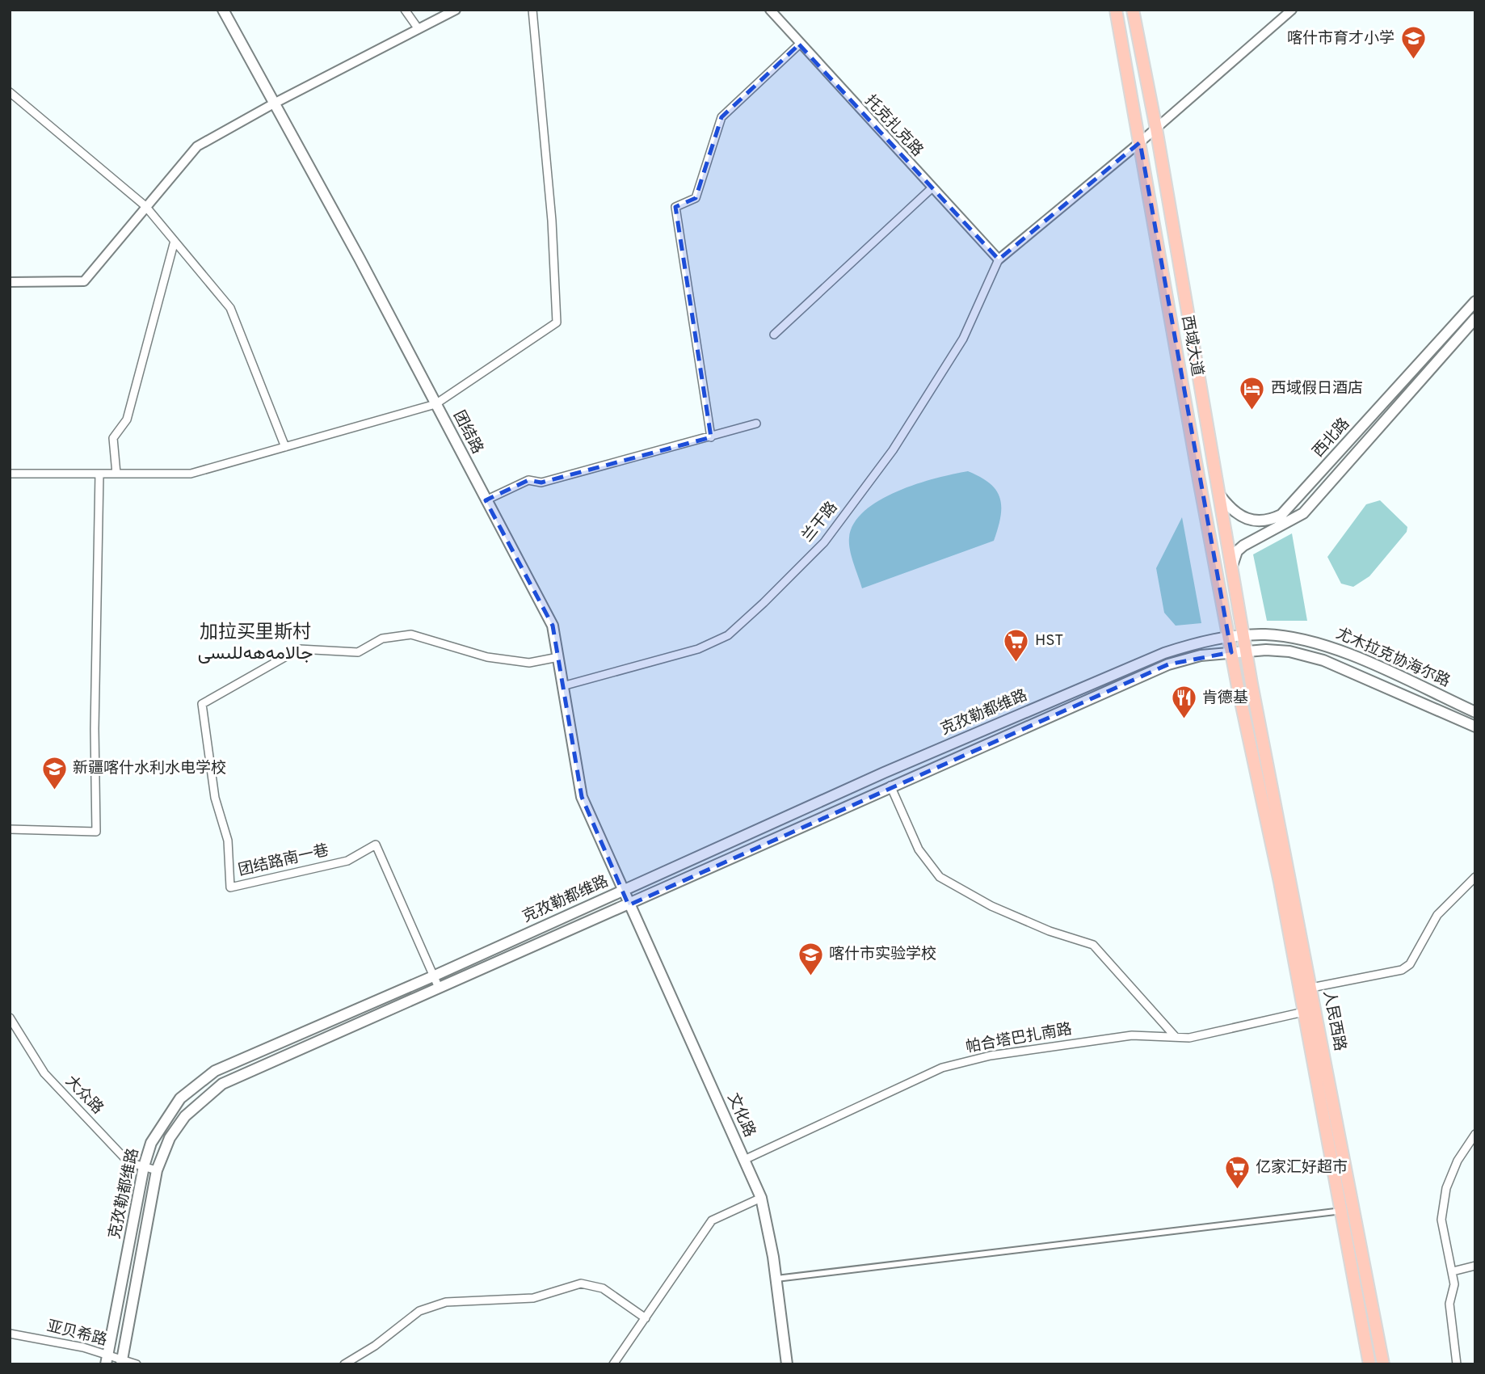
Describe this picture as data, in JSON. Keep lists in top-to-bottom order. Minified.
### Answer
{"streets":{"main road":["西域大道","团结路","西北路","尤木拉克协海尔路","克孜勒都维路","人民西路","文化路"],"street":["托克扎克路","兰干路","团结路南一巷","帕合塔巴扎南路","大众路","亚贝希路"]},"crossings":[["托克扎克路","兰干路"],["西域大道","西北路"],["西域大道","尤木拉克协海尔路"],["西域大道","克孜勒都维路"],["西域大道","人民西路"],["团结路","兰干路"],["团结路","克孜勒都维路"],["团结路","团结路南一巷"],["团结路","文化路"],["尤木拉克协海尔路","克孜勒都维路"],["克孜勒都维路","团结路南一巷"],["克孜勒都维路","大众路"],["克孜勒都维路","文化路"],["克孜勒都维路","亚贝希路"],["人民西路","帕合塔巴扎南路"],["帕合塔巴扎南路","文化路"]],"districts":["加拉买里斯村 جالامەھەللىسى"],"places":{"school or university":["喀什市育才小学","新疆喀什水利水电学校","喀什市实验学校"],"hotel":["西域假日酒店"],"supermarket":["HST","亿家汇好超市"],"restaurant":["肯德基"]}}
